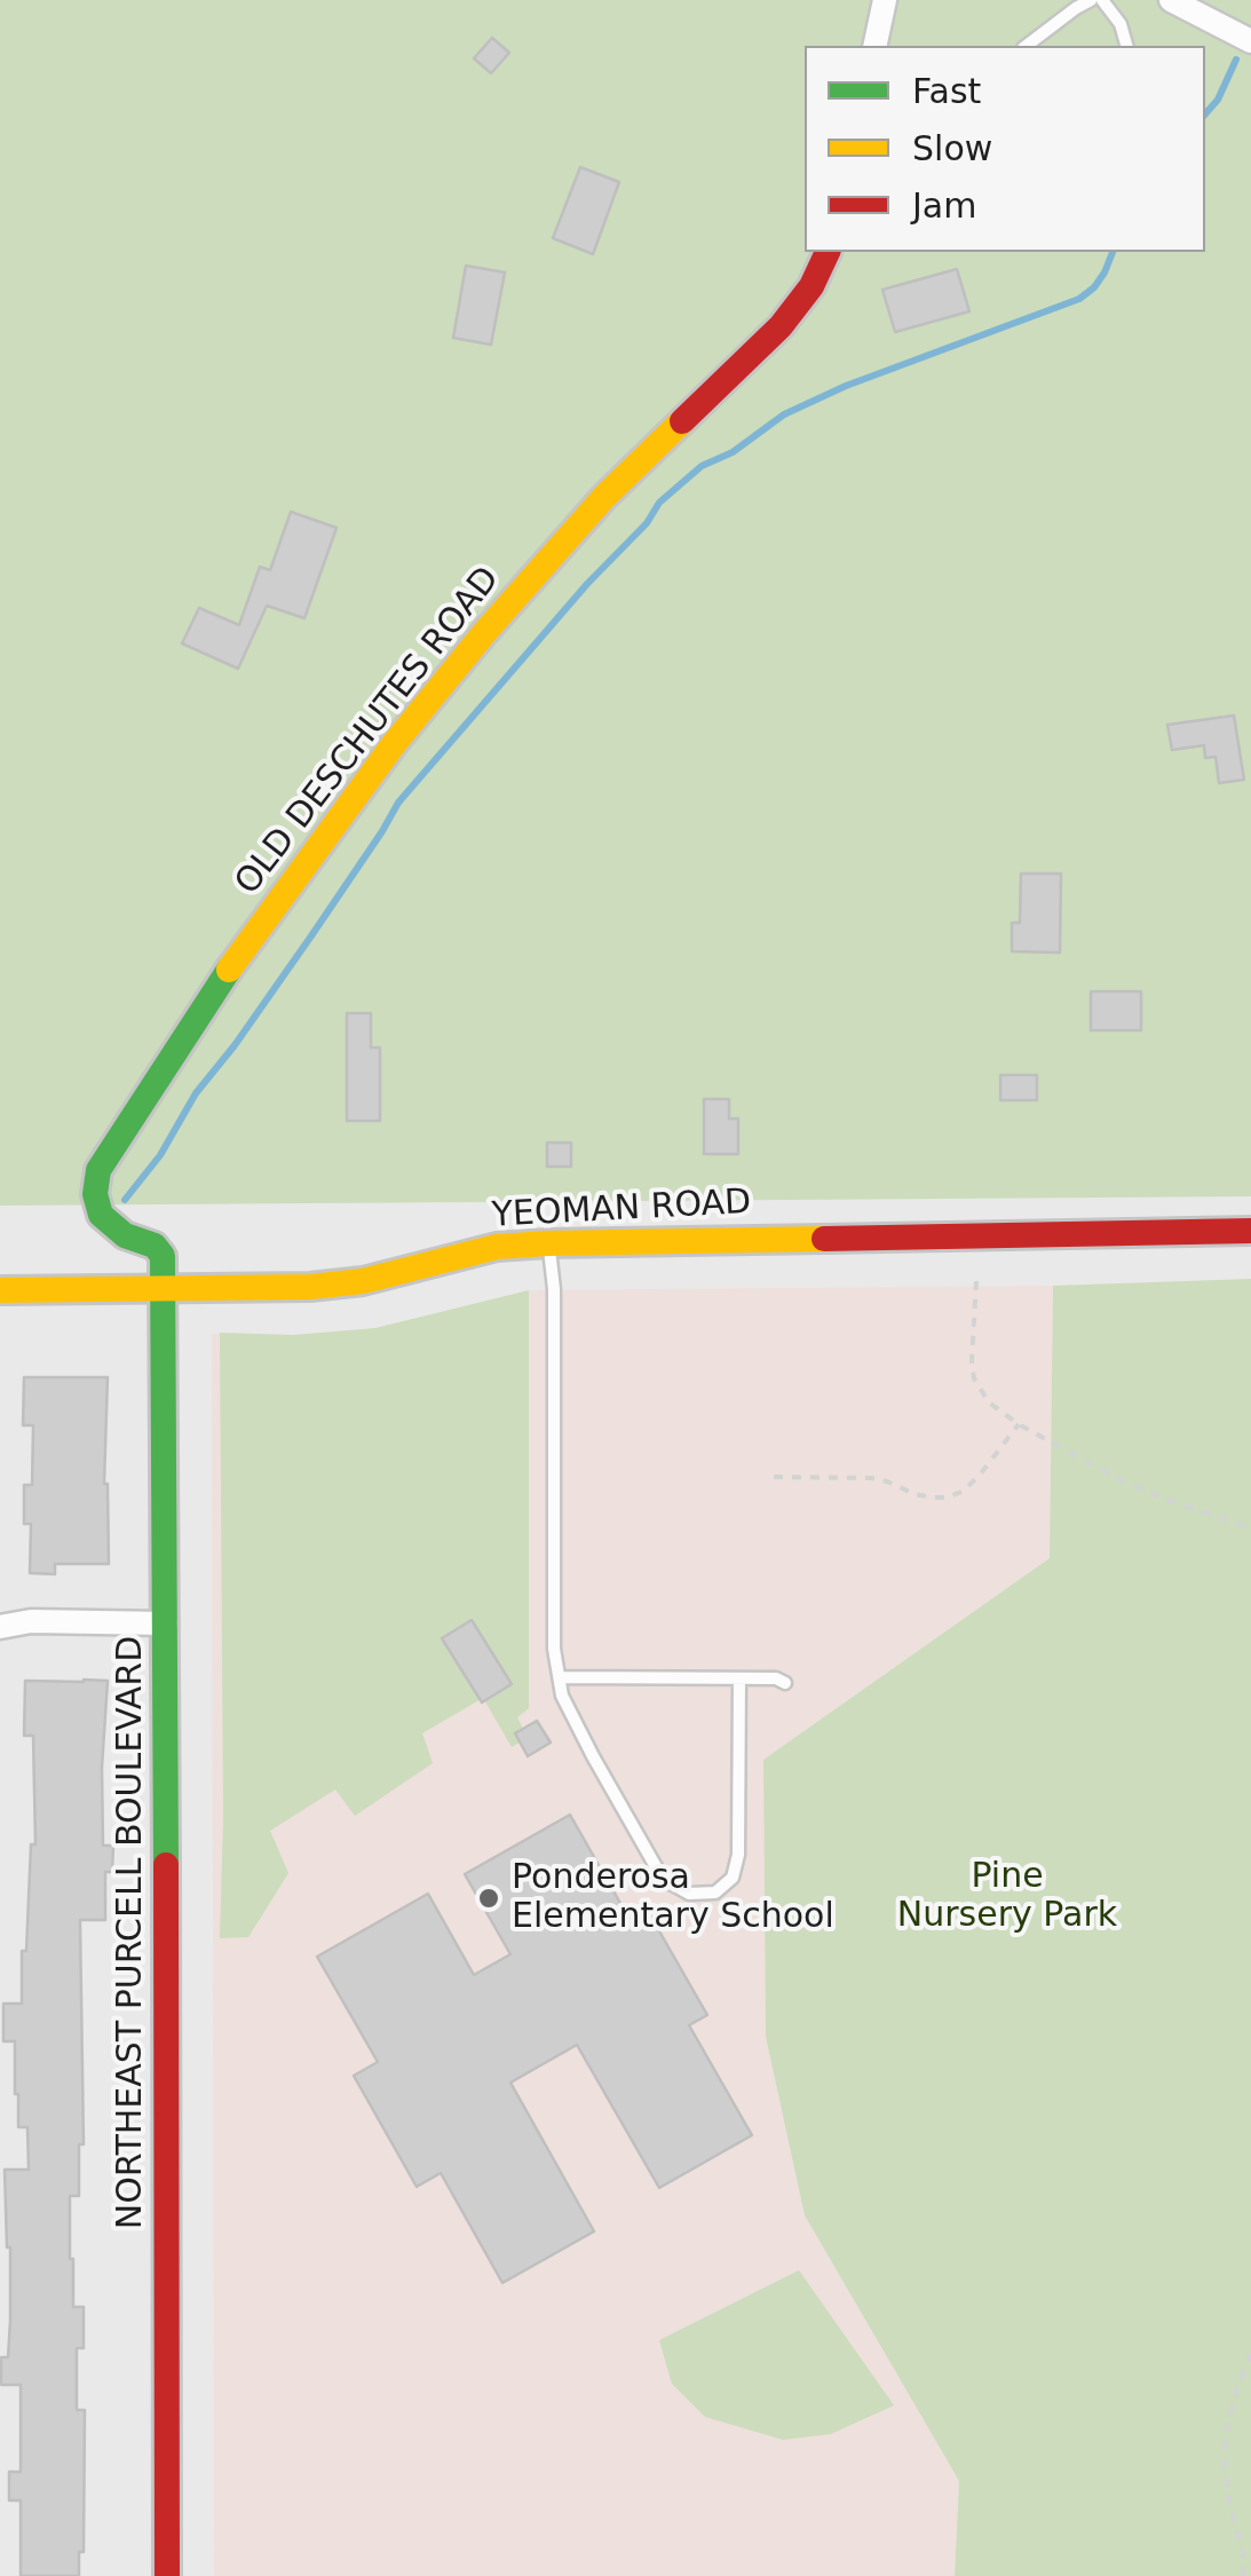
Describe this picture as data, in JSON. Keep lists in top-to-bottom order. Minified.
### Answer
{"streets":{"street":["OLD DESCHUTES ROAD","YEOMAN ROAD","NORTHEAST PURCELL BOULEVARD"]},"crossings":[["OLD DESCHUTES ROAD","YEOMAN ROAD"],["OLD DESCHUTES ROAD","NORTHEAST PURCELL BOULEVARD"],["YEOMAN ROAD","NORTHEAST PURCELL BOULEVARD"]],"parks":["Pine Nursery Park"],"places":["Ponderosa Elementary School"],"legend":["Fast","Slow","Jam"]}
